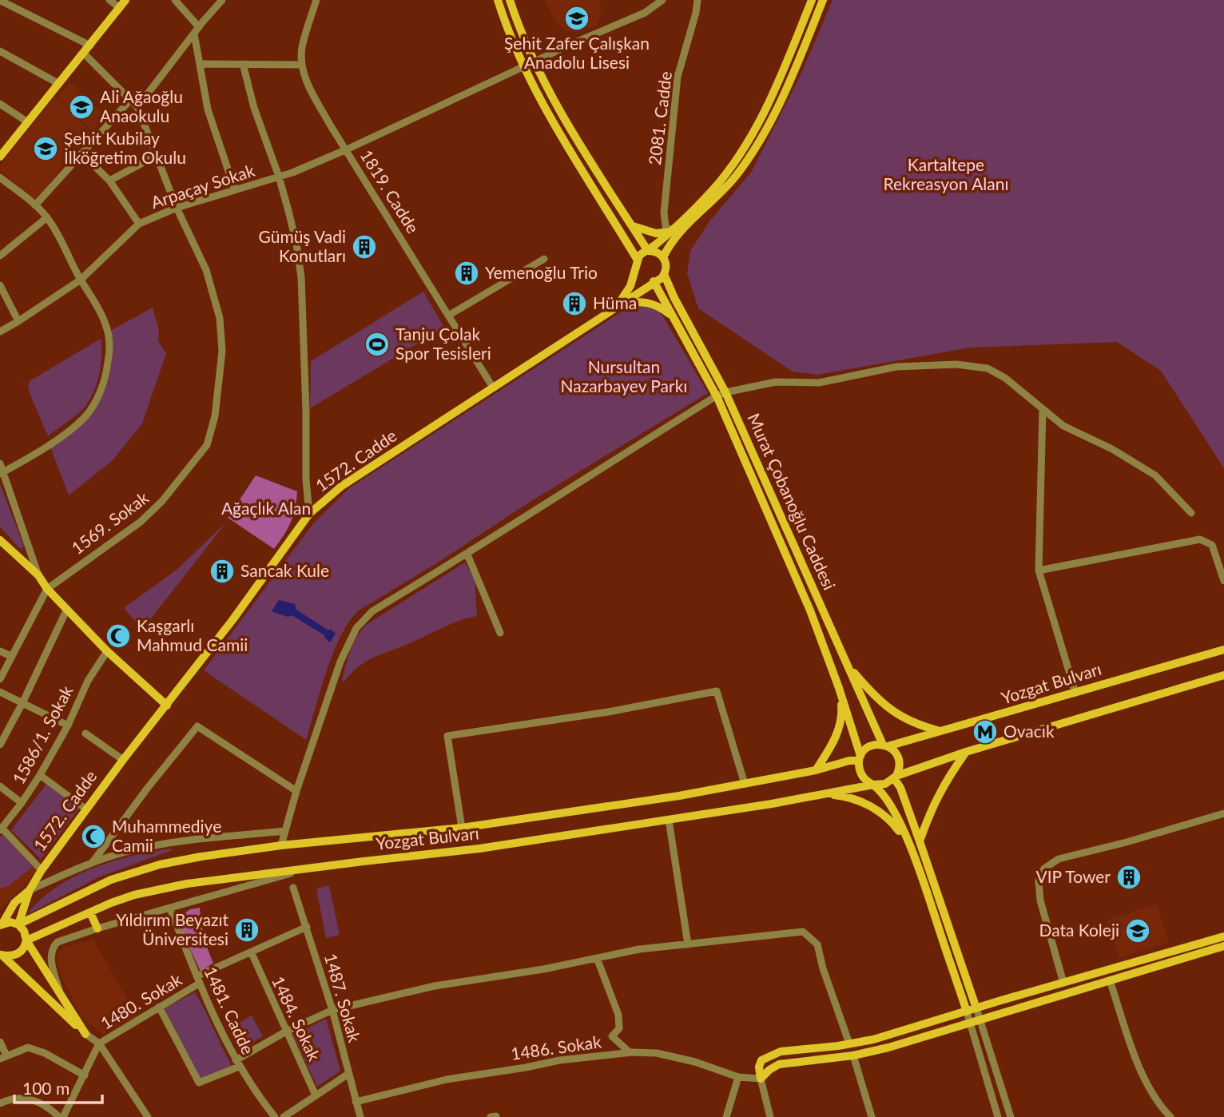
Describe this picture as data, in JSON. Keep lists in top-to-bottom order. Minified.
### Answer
{"streets":{"main road":["1572. Cadde","Murat Çobanoğlu Caddesi","Yozgat Bulvarı"],"street":["2081. Cadde","Arpaçay Sokak","1819. Cadde","1569. Sokak","1586/1. Sokak","1487. Sokak","1480. Sokak","1481. Cadde","1484. Sokak","1486. Sokak"]},"crossings":[["Arpaçay Sokak","1819. Cadde"],["Arpaçay Sokak","1569. Sokak"],["1819. Cadde","1572. Cadde"],["1572. Cadde","Murat Çobanoğlu Caddesi"],["Murat Çobanoğlu Caddesi","Yozgat Bulvarı"],["1487. Sokak","1480. Sokak"],["1487. Sokak","1486. Sokak"],["1480. Sokak","1481. Cadde"],["1480. Sokak","1484. Sokak"]],"parks":["Kartaltepe Rekreasyon Alanı","Nursultan Nazarbayev Parkı","Ağaçlık Alan"],"places":{"school or university":["Şehit Zafer Çalışkan Anadolu Lisesi","Ali Ağaoğlu Anaokulu","Şehit Kubilay İlköğretim Okulu","Data Koleji"],"building":["Gümüş Vadi Konutları","Yemenoğlu Trio","Hüma","Sancak Kule","VIP Tower","Yıldırım Beyazıt Üniversitesi"],"sports":["Tanju Çolak Spor Tesisleri"],"mosque":["Kaşgarlı Mahmud Camii","Muhammediye Camii"],"metro station":["Ovacık"]},"scale_bar":"100 m"}
